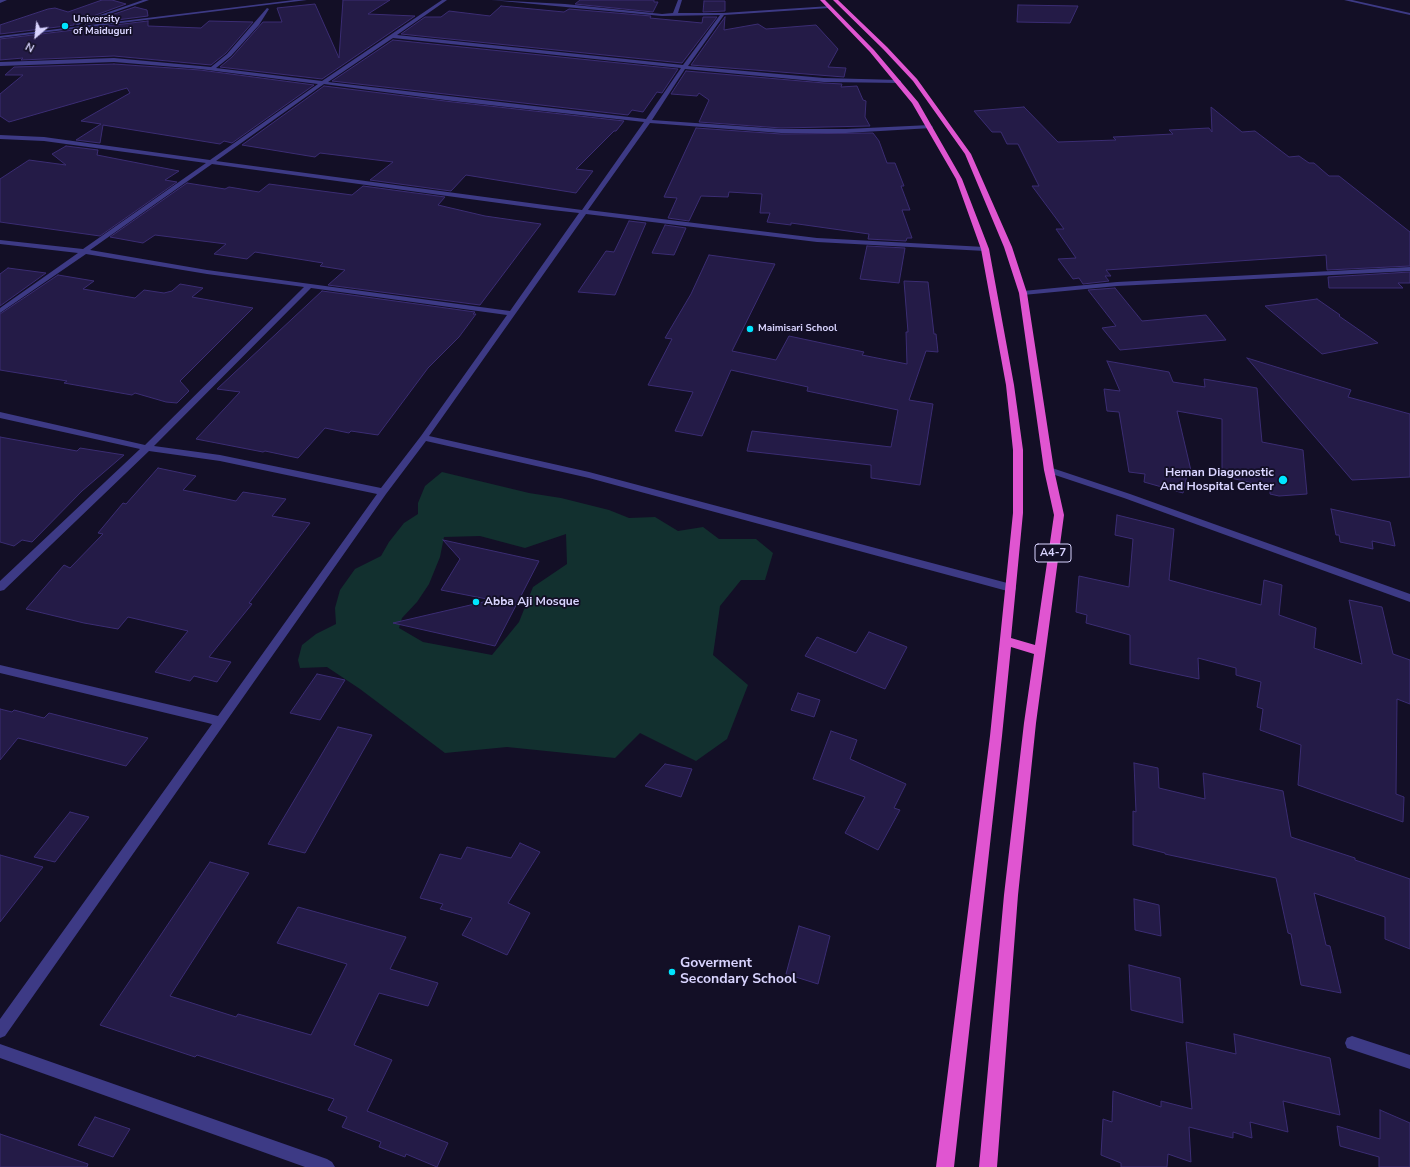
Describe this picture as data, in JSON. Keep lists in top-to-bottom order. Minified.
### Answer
{"streets":{"highway":["A4-7"]},"places":["University of Maiduguri","Maimisari School","Heman Diagonostic And Hospital Center","Abba Aji Mosque","Goverment Secondary School"],"north":"bottom left"}
